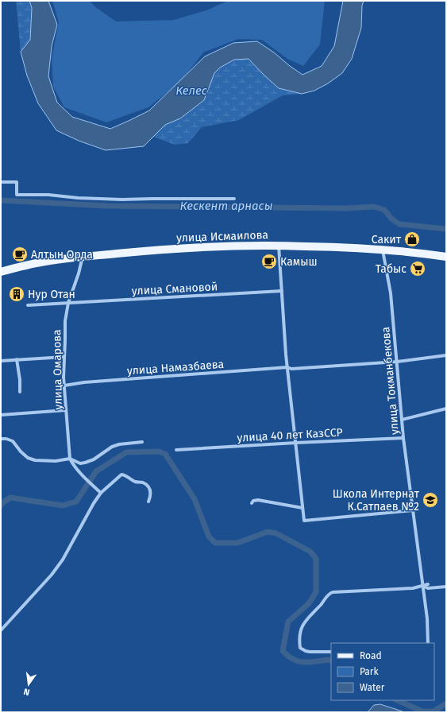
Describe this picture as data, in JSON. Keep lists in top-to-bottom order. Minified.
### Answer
{"streets":{"main road":["улица Исмаилова"],"street":["улица Смановой","улица Намазбаева","улица Омарова","улица Токманбекова","улица 40 лет КазССР"]},"crossings":[["улица Исмаилова","улица Омарова"],["улица Исмаилова","улица Токманбекова"],["улица Смановой","улица Омарова"],["улица Намазбаева","улица Омарова"],["улица Намазбаева","улица Токманбекова"],["улица Токманбекова","улица 40 лет КазССР"]],"water":["Келес","Кескент арнасы"],"places":{"shop":["Сакит"],"cafe":["Алтын Орда","Камыш"],"supermarket":["Табыс"],"building":["Нур Отан"],"school or university":["Школа Интернат К.Сатпаев №2"]},"legend":["Road","Park","Water"],"north":"bottom"}
